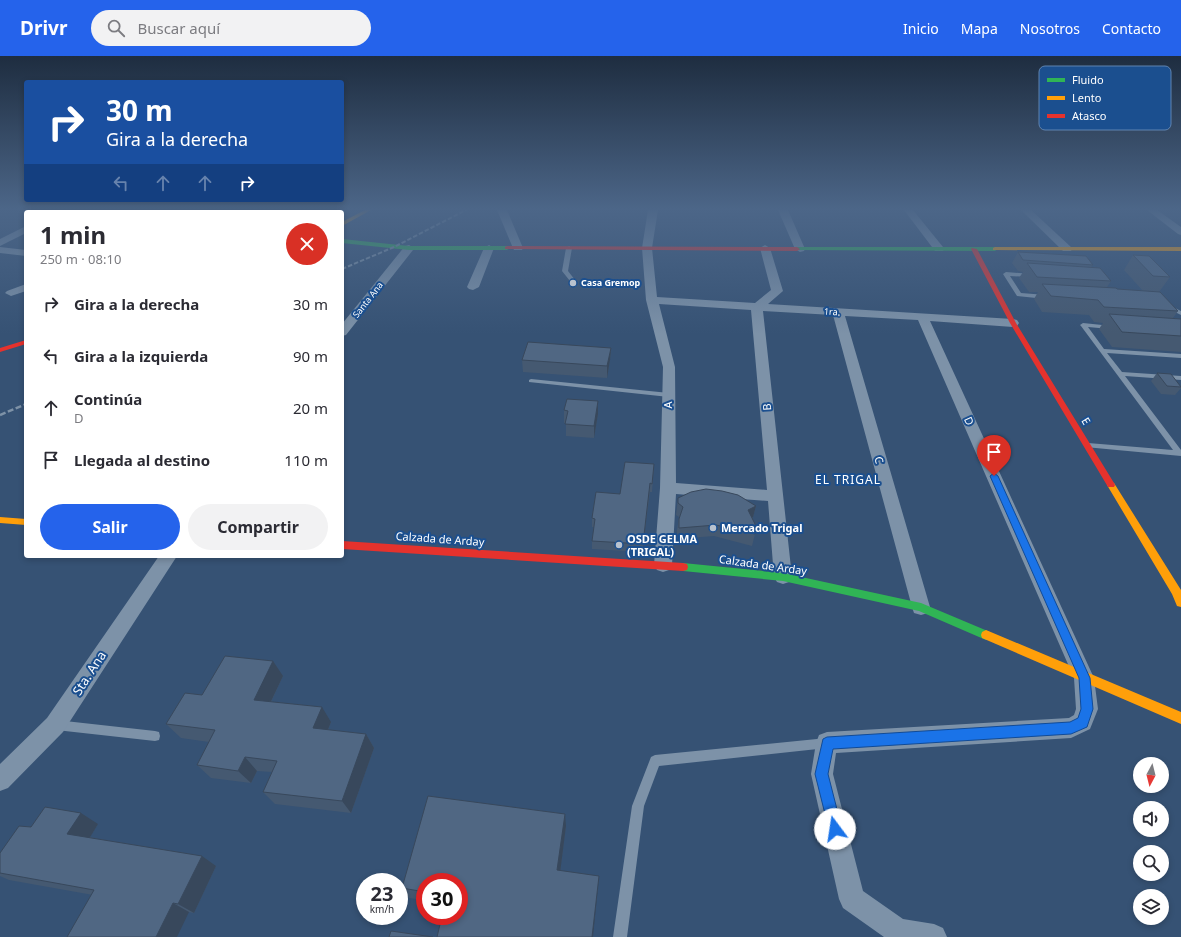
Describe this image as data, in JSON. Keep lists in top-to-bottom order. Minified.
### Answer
{"streets":{"street":["Santa Ana","1ra.","A","B","D","E","C","Calzada de Arday","Sta. Ana"]},"crossings":[["1ra.","A"],["1ra.","B"],["1ra.","D"],["1ra.","E"],["1ra.","C"],["A","Calzada de Arday"],["B","Calzada de Arday"],["D","Calzada de Arday"],["C","Calzada de Arday"]],"districts":["EL TRIGAL"],"places":["Casa Gremop","Mercado Trigal","OSDE GELMA (TRIGAL)"],"legend":["Fluido","Lento","Atasco"],"north":"bottom","page":{"header":"Drivr","search":"Buscar aquí","nav":["Inicio","Mapa","Nosotros","Contacto"],"turn":["30 m","Gira a la derecha"],"heading":["1 min","250 m · 08:10"],"list":[{"name":"Gira a la derecha","value":"30 m"},{"name":"Gira a la izquierda","value":"90 m"},{"name":"Continúa","note":"D","value":"20 m"},{"name":"Llegada al destino","value":"110 m"}],"buttons":["Salir","Compartir"],"speed":"23 km/h","limit":"30"}}
